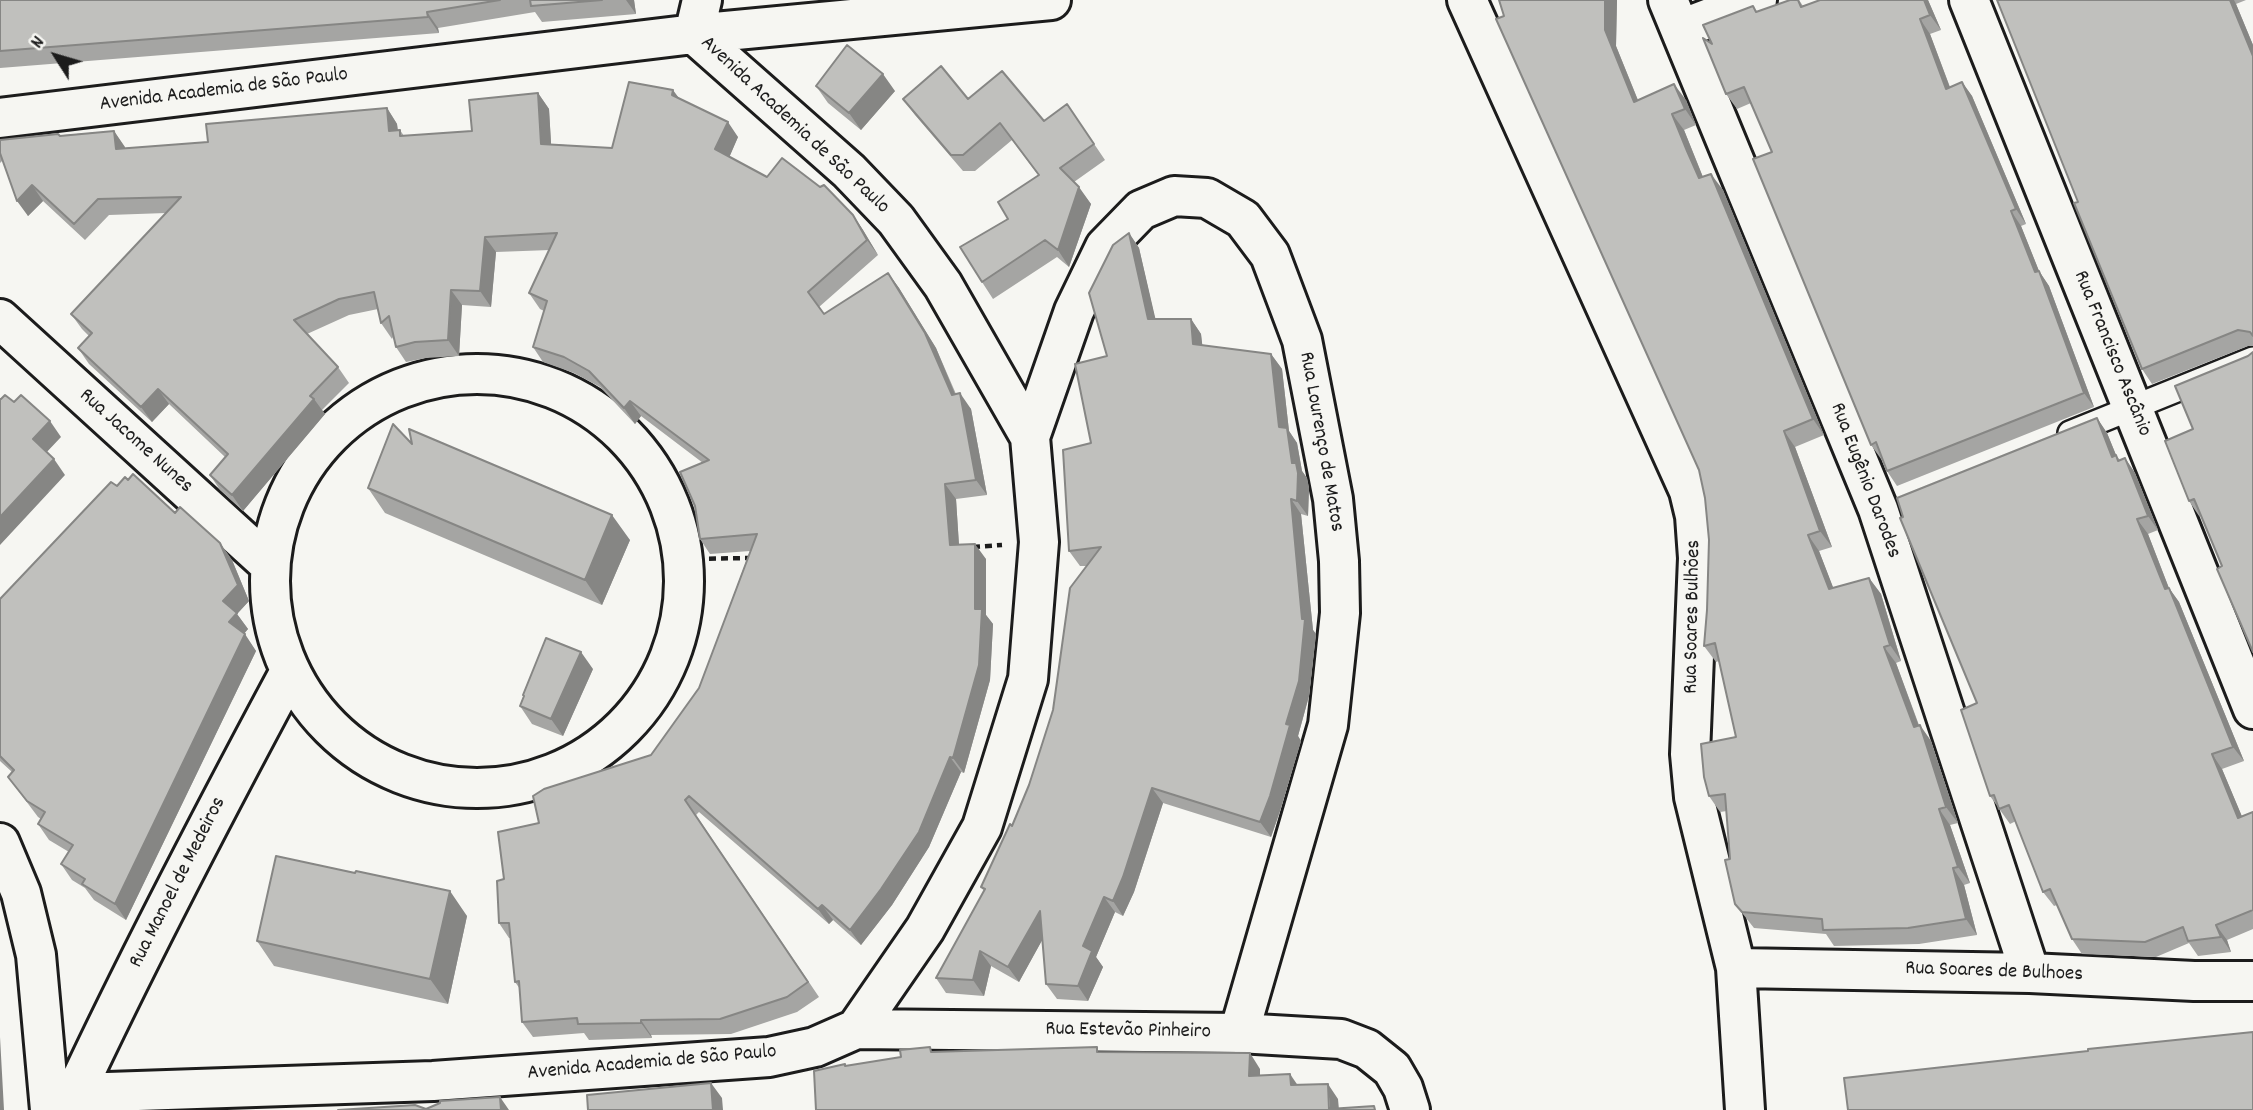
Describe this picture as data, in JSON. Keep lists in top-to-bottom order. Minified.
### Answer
{"streets":{"street":["Avenida Academia de São Paulo","Rua Francisco Ascânio","Rua Jacome Nunes","Rua Lourenço de Matos","Rua Eugênio Darodes","Rua Soares Bulhões","Rua Manoel de Medeiros","Rua Soares de Bulhoes","Rua Estevão Pinheiro"]},"crossings":[["Avenida Academia de São Paulo","Rua Lourenço de Matos"],["Avenida Academia de São Paulo","Rua Manoel de Medeiros"],["Avenida Academia de São Paulo","Rua Estevão Pinheiro"],["Rua Lourenço de Matos","Rua Estevão Pinheiro"],["Rua Eugênio Darodes","Rua Soares de Bulhoes"],["Rua Soares Bulhões","Rua Soares de Bulhoes"]],"north":"top left"}
